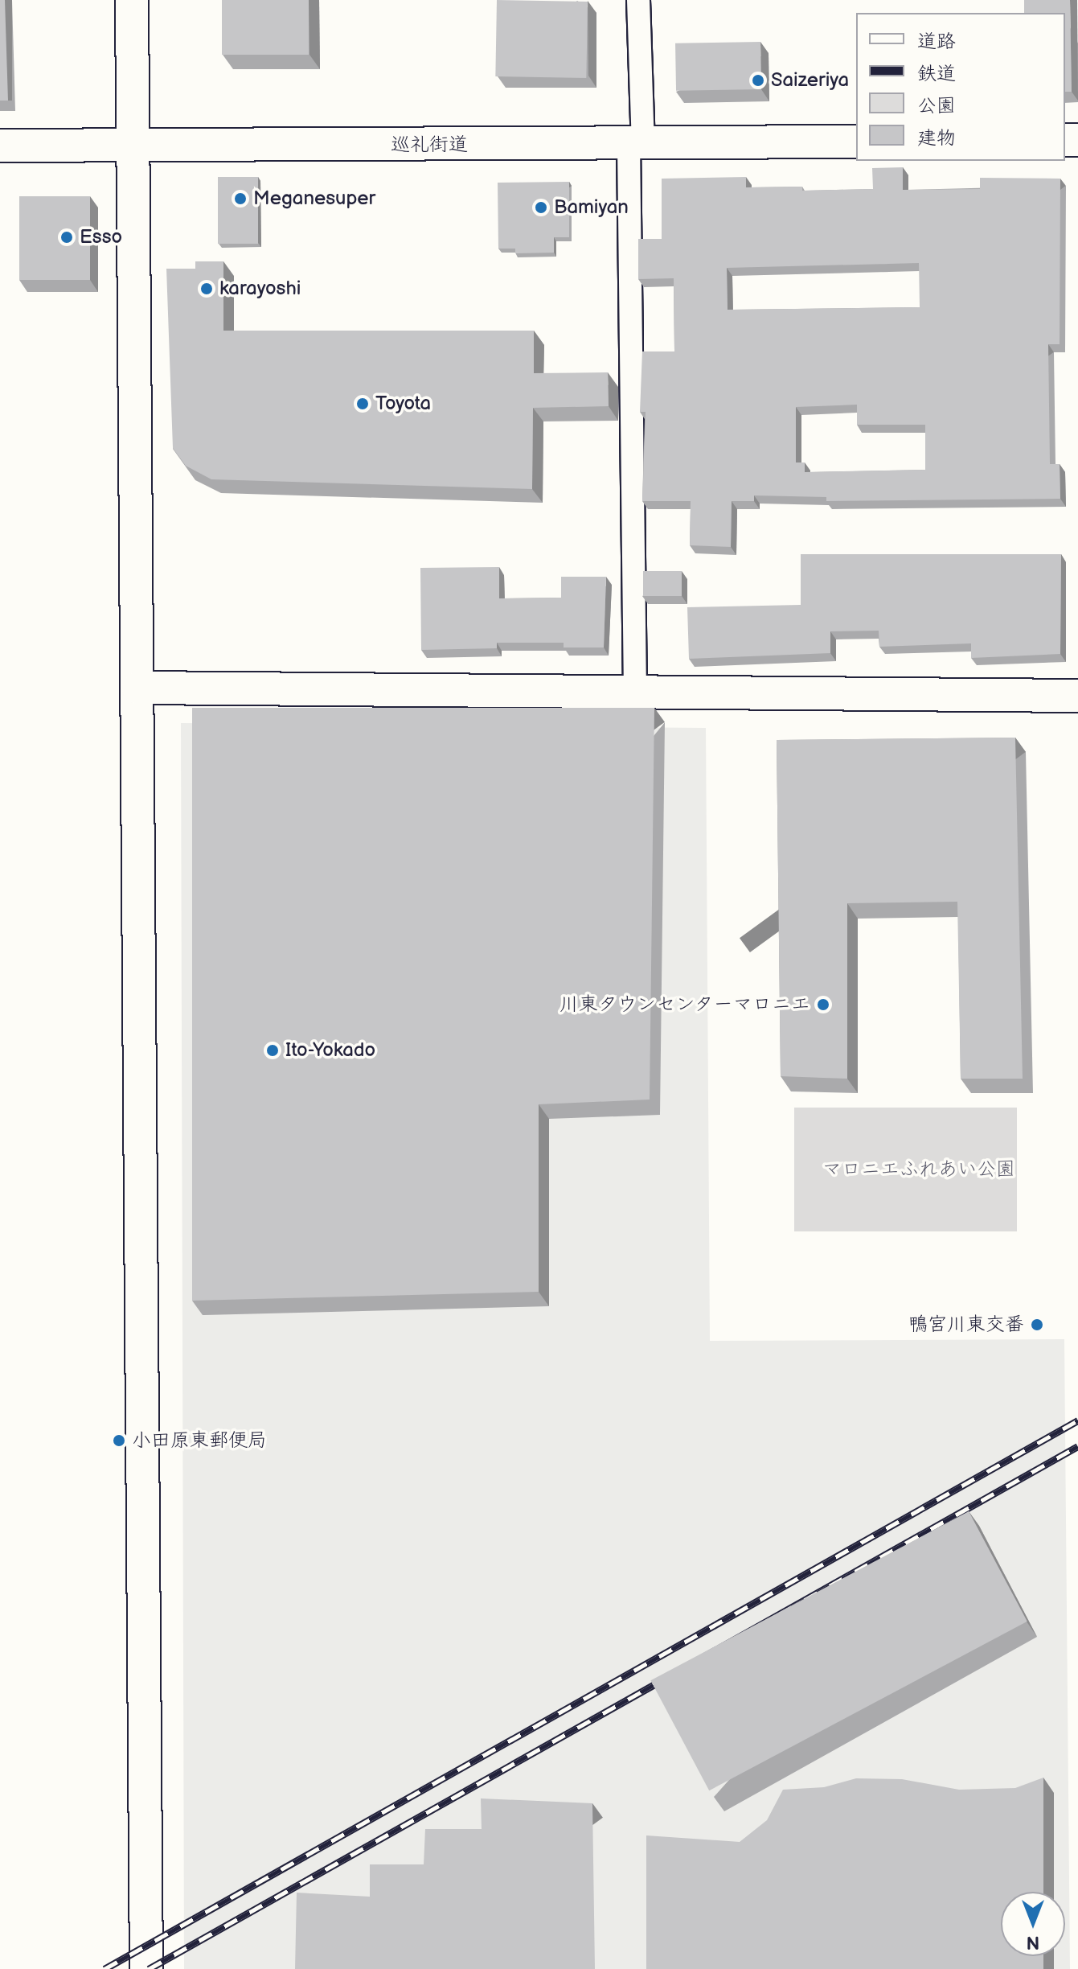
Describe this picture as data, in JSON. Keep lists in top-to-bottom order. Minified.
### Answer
{"streets":{"street":["巡礼街道"]},"parks":["マロニエふれあい公園"],"places":["Saizeriya","Meganesuper","Bamiyan","Esso","karayoshi","Toyota","川東タウンセンターマロニエ","Ito-Yokado","鴨宮川東交番","小田原東郵便局"],"legend":["道路","鉄道","公園","建物"],"north":"bottom"}
